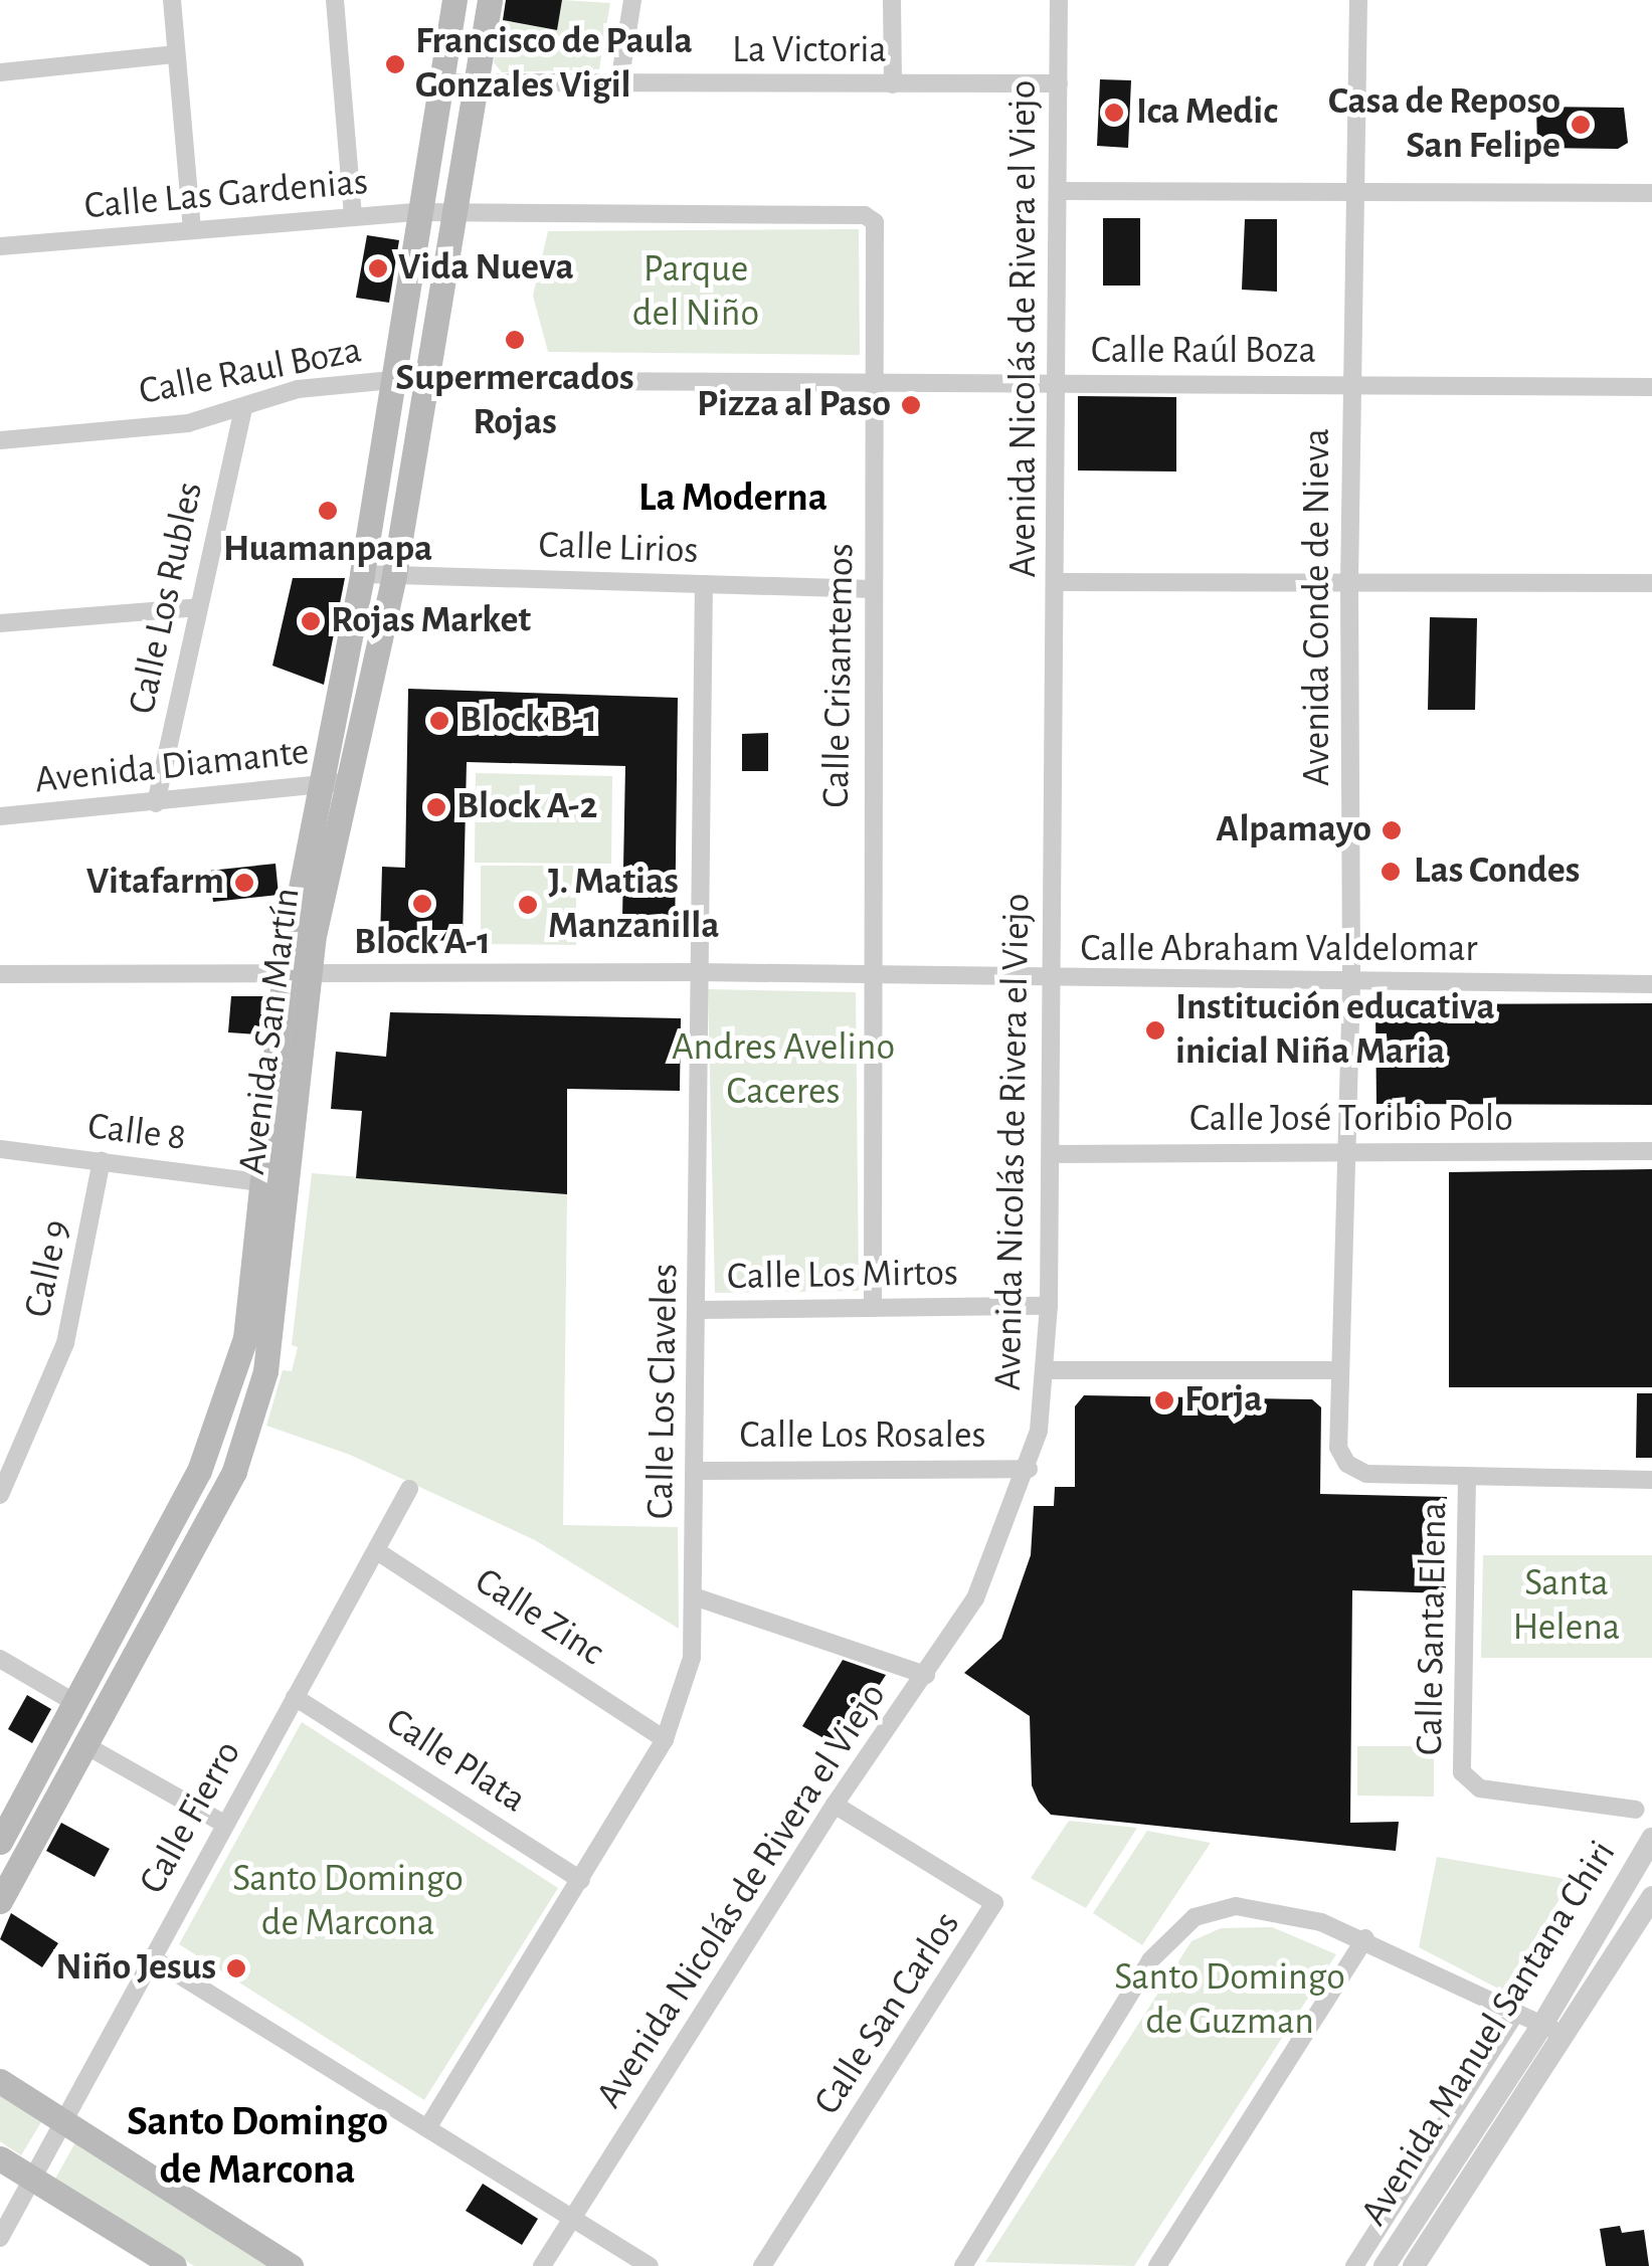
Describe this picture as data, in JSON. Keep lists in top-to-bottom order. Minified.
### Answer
{"streets":{"main road":["Avenida San Martín"],"street":["La Victoria","Calle Las Gardenias","Avenida Nicolás de Rivera el Viejo","Calle Raúl Boza","Calle Raul Boza","Calle Lirios","Calle Los Rubles","Avenida Conde de Nieva","Calle Crisantemos","Avenida Diamante","Calle Abraham Valdelomar","Calle José Toribio Polo","Calle 8","Calle 9","Calle Los Mirtos","Calle Los Claveles","Calle Los Rosales","Calle Zinc","Calle Santa Elena","Calle Plata","Calle Fierro","Calle San Carlos","Avenida Manuel Santana Chiri"]},"crossings":[["La Victoria","Avenida Nicolás de Rivera el Viejo"],["La Victoria","Avenida San Martín"],["Calle Las Gardenias","Calle Crisantemos"],["Calle Las Gardenias","Avenida San Martín"],["Avenida Nicolás de Rivera el Viejo","Calle Raúl Boza"],["Avenida Nicolás de Rivera el Viejo","Calle Abraham Valdelomar"],["Avenida Nicolás de Rivera el Viejo","Calle José Toribio Polo"],["Avenida Nicolás de Rivera el Viejo","Calle Los Mirtos"],["Avenida Nicolás de Rivera el Viejo","Calle Los Rosales"],["Avenida Nicolás de Rivera el Viejo","Calle San Carlos"],["Calle Raúl Boza","Calle Raul Boza"],["Calle Raúl Boza","Avenida Conde de Nieva"],["Calle Raúl Boza","Calle Crisantemos"],["Calle Raúl Boza","Avenida San Martín"],["Calle Raul Boza","Calle Los Rubles"],["Calle Raul Boza","Avenida San Martín"],["Calle Lirios","Calle Crisantemos"],["Calle Lirios","Avenida San Martín"],["Calle Lirios","Calle Los Claveles"],["Calle Los Rubles","Avenida Diamante"],["Avenida Conde de Nieva","Calle Abraham Valdelomar"],["Avenida Conde de Nieva","Calle José Toribio Polo"],["Avenida Conde de Nieva","Calle Santa Elena"],["Calle Crisantemos","Calle Abraham Valdelomar"],["Calle Crisantemos","Avenida San Martín"],["Calle Crisantemos","Calle Los Mirtos"],["Avenida Diamante","Avenida San Martín"],["Calle Abraham Valdelomar","Avenida San Martín"],["Calle Abraham Valdelomar","Calle Los Claveles"],["Avenida San Martín","Calle 8"],["Calle 8","Calle 9"],["Calle Los Mirtos","Calle Los Claveles"],["Calle Los Claveles","Calle Los Rosales"],["Calle Los Claveles","Calle Zinc"],["Calle Los Claveles","Calle Plata"],["Calle Zinc","Calle Fierro"],["Calle Plata","Calle Fierro"]],"districts":["La Moderna","Santo Domingo de Marcona"],"parks":["Parque del Niño","Andres Avelino Caceres","Santa Helena","Santo Domingo de Marcona","Santo Domingo de Guzman"],"places":["Francisco de Paula Gonzales Vigil","Ica Medic","Casa de Reposo San Felipe","Vida Nueva","Supermercados Rojas","Pizza al Paso","Huamanpapa","Rojas Market","Block B-1","Block A-2","Alpamayo","Las Condes","Vitafarm","Block A-1","J. Matias Manzanilla","Institución educativa inicial Niña Maria","Forja","Niño Jesus"]}
